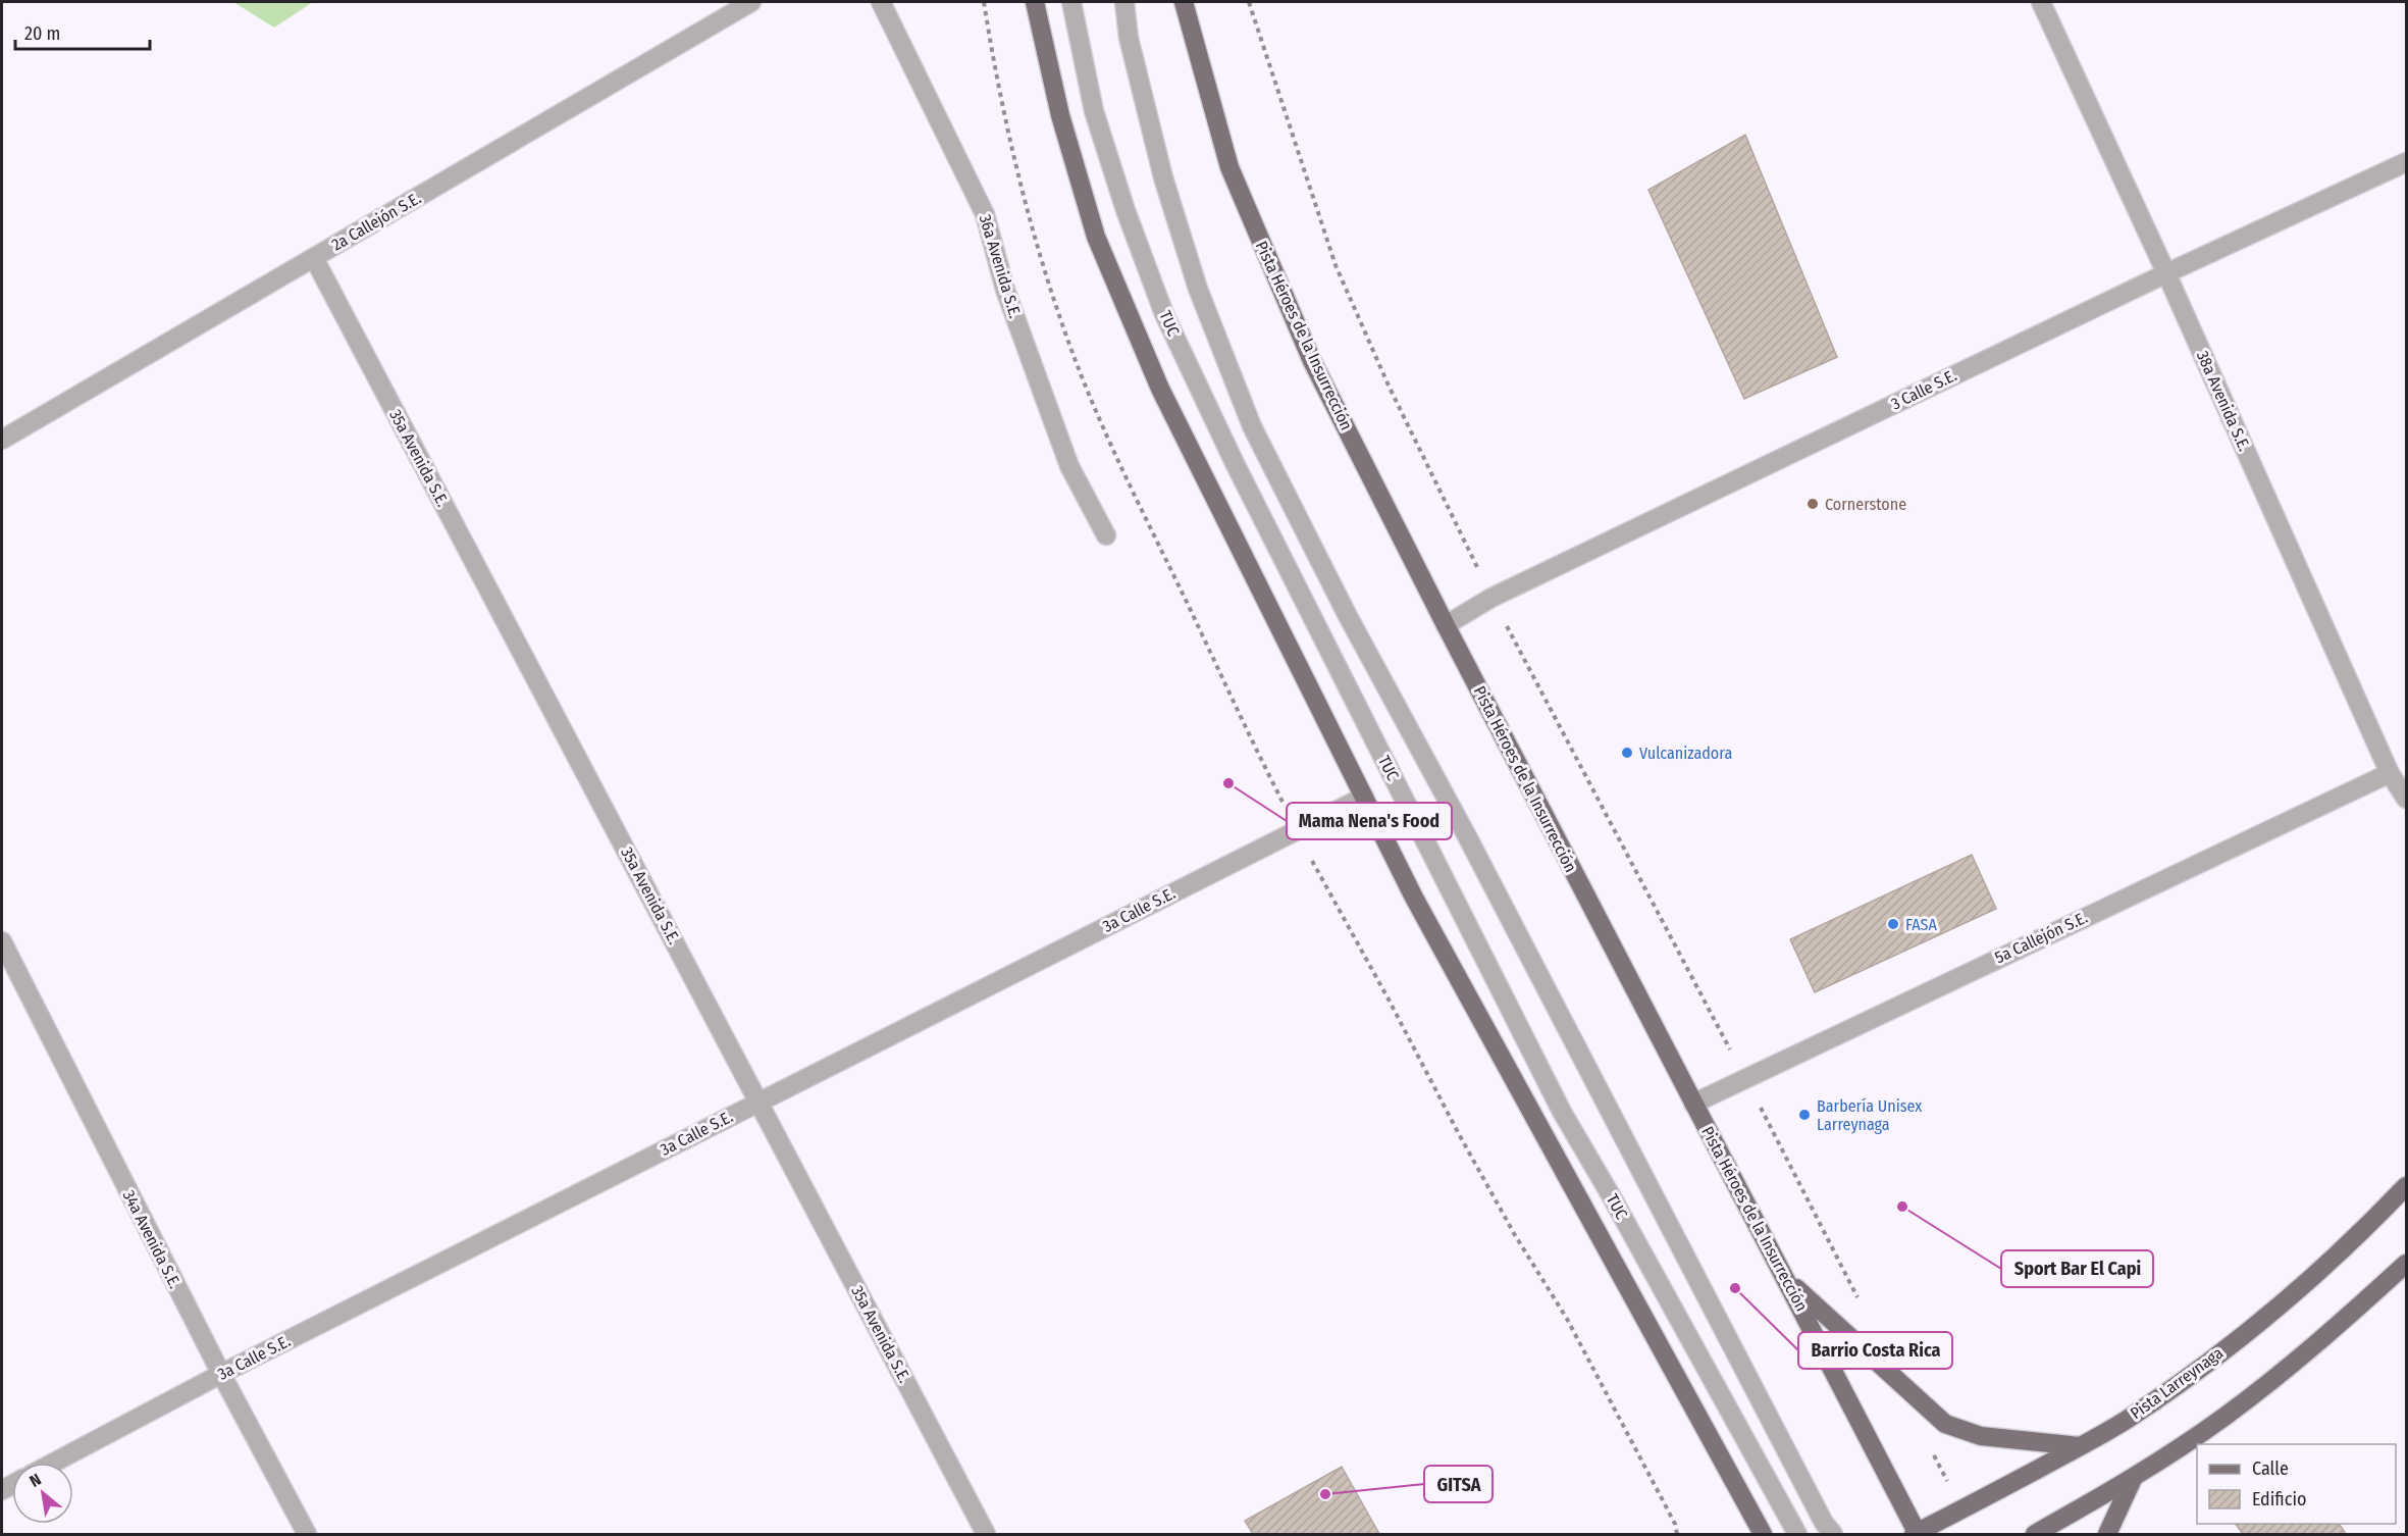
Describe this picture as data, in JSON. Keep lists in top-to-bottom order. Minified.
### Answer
{"streets":{"main road":["Pista Héroes de la Insurrección","Pista Larreynaga"],"street":["2a Callejón S.E.","36a Avenida S.E.","TUC","3 Calle S.E.","38a Avenida S.E.","35a Avenida S.E.","3a Calle S.E.","5a Callejón S.E.","34a Avenida S.E."]},"crossings":[["2a Callejón S.E.","35a Avenida S.E."],["Pista Héroes de la Insurrección","3 Calle S.E."],["Pista Héroes de la Insurrección","5a Callejón S.E."],["Pista Héroes de la Insurrección","Pista Larreynaga"],["3 Calle S.E.","38a Avenida S.E."],["38a Avenida S.E.","5a Callejón S.E."],["35a Avenida S.E.","3a Calle S.E."],["3a Calle S.E.","34a Avenida S.E."]],"places":["Cornerstone","Vulcanizadora","Mama Nena's Food","FASA","Barbería Unisex Larreynaga","Sport Bar El Capi","Barrio Costa Rica","GITSA"],"legend":["Calle","Edificio"],"scale_bar":"20 m","north":"top left"}
